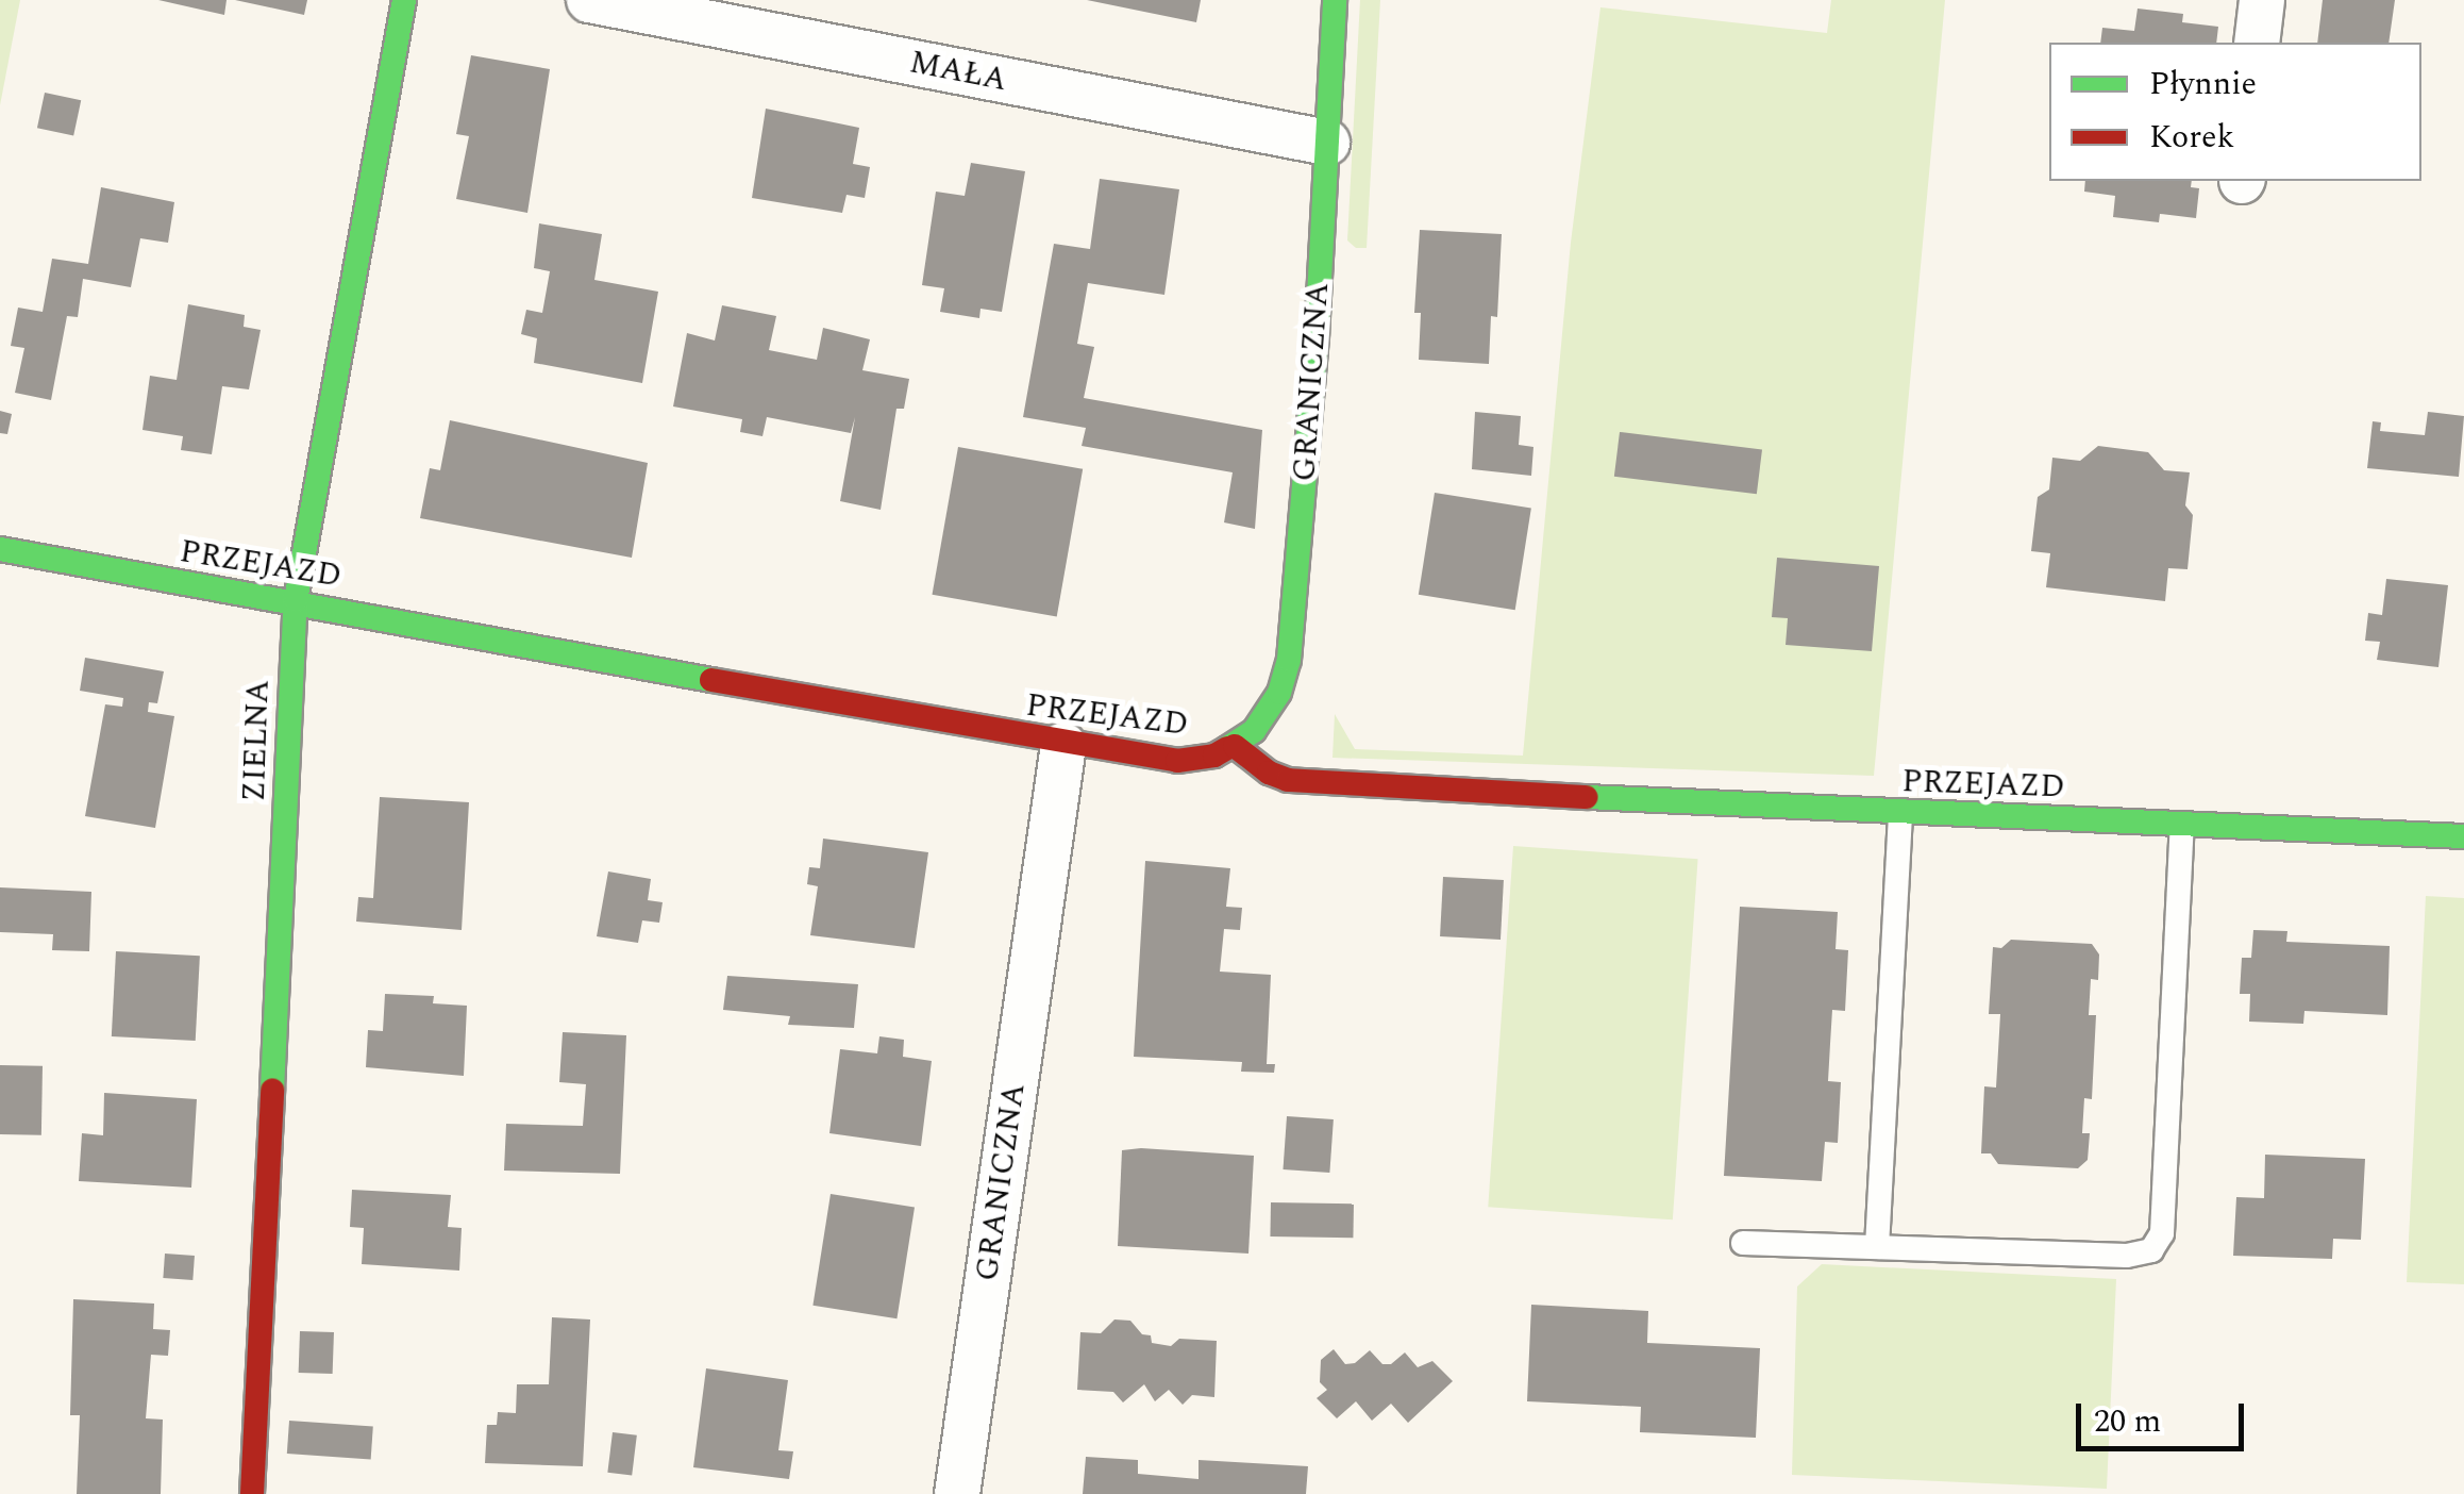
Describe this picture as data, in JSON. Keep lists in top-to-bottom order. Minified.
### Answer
{"streets":{"street":["MAŁA","GRANICZNA","PRZEJAZD","ZIELNA"]},"crossings":[["MAŁA","GRANICZNA"],["GRANICZNA","PRZEJAZD"],["PRZEJAZD","ZIELNA"]],"legend":["Płynnie","Korek"],"scale_bar":"20 m"}
